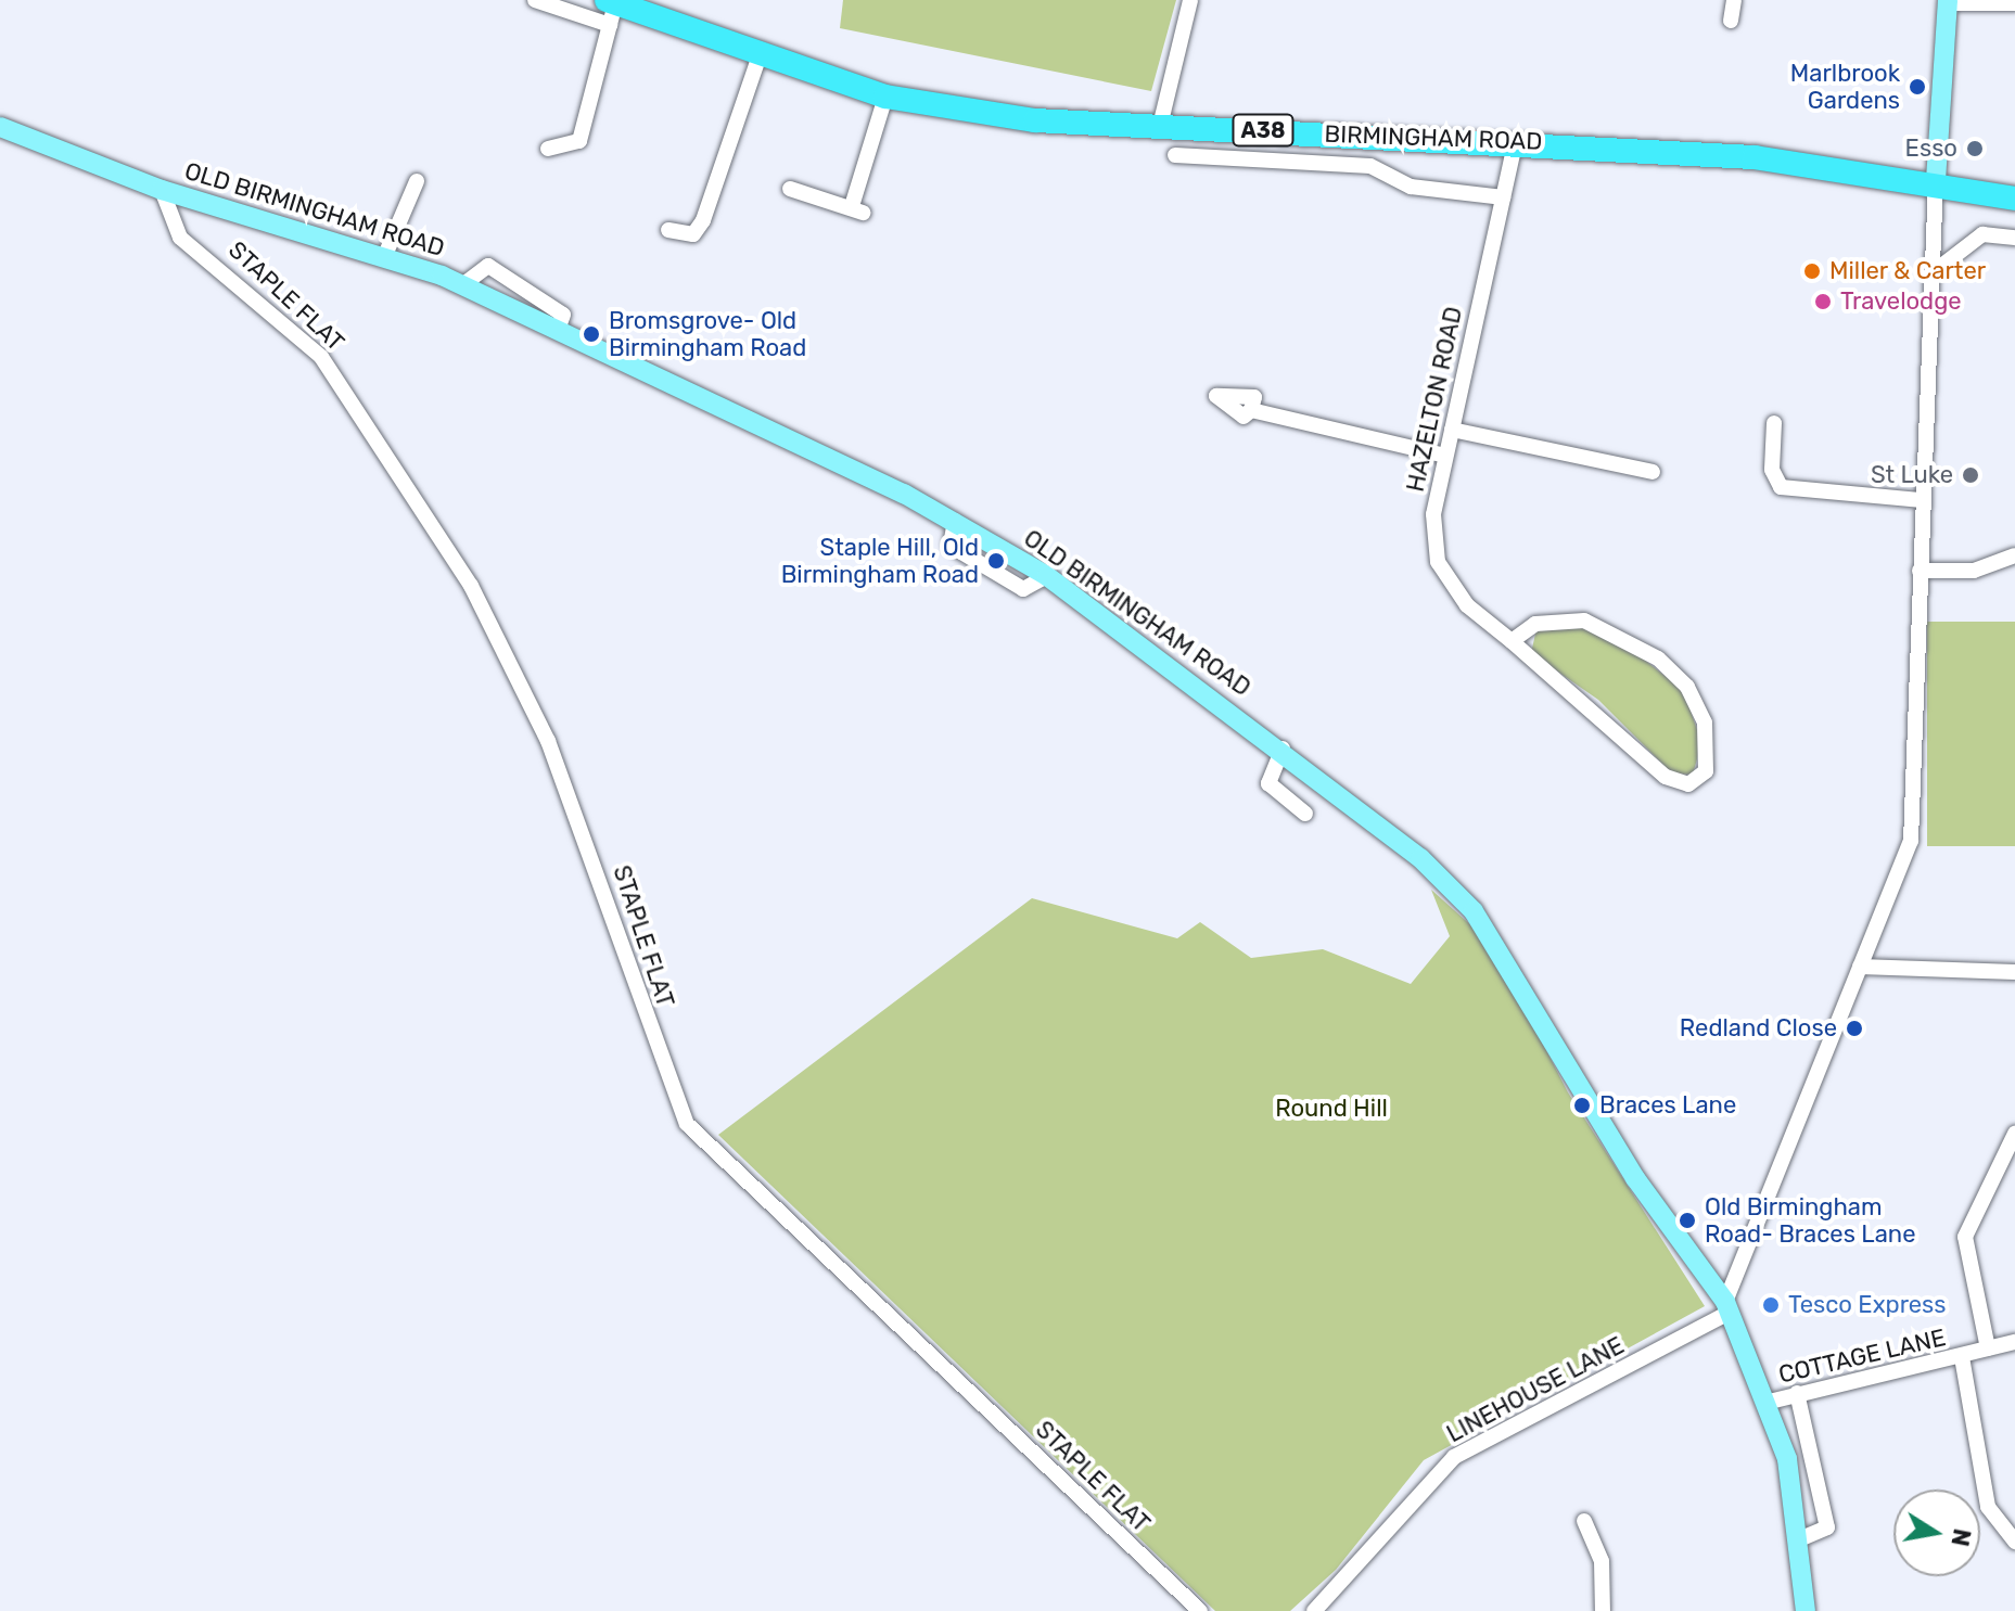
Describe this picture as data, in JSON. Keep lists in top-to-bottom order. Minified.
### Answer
{"streets":{"highway":["A38","BIRMINGHAM ROAD"],"main road":["OLD BIRMINGHAM ROAD"],"street":["STAPLE FLAT","HAZELTON ROAD","COTTAGE LANE","LINEHOUSE LANE"]},"crossings":[["BIRMINGHAM ROAD","HAZELTON ROAD"],["OLD BIRMINGHAM ROAD","STAPLE FLAT"],["OLD BIRMINGHAM ROAD","COTTAGE LANE"],["OLD BIRMINGHAM ROAD","LINEHOUSE LANE"]],"parks":["Round Hill"],"places":["Marlbrook Gardens","Esso","Miller & Carter","Travelodge","Bromsgrove- Old Birmingham Road","St Luke","Staple Hill, Old Birmingham Road","Redland Close","Braces Lane","Old Birmingham Road- Braces Lane","Tesco Express"],"north":"right"}
